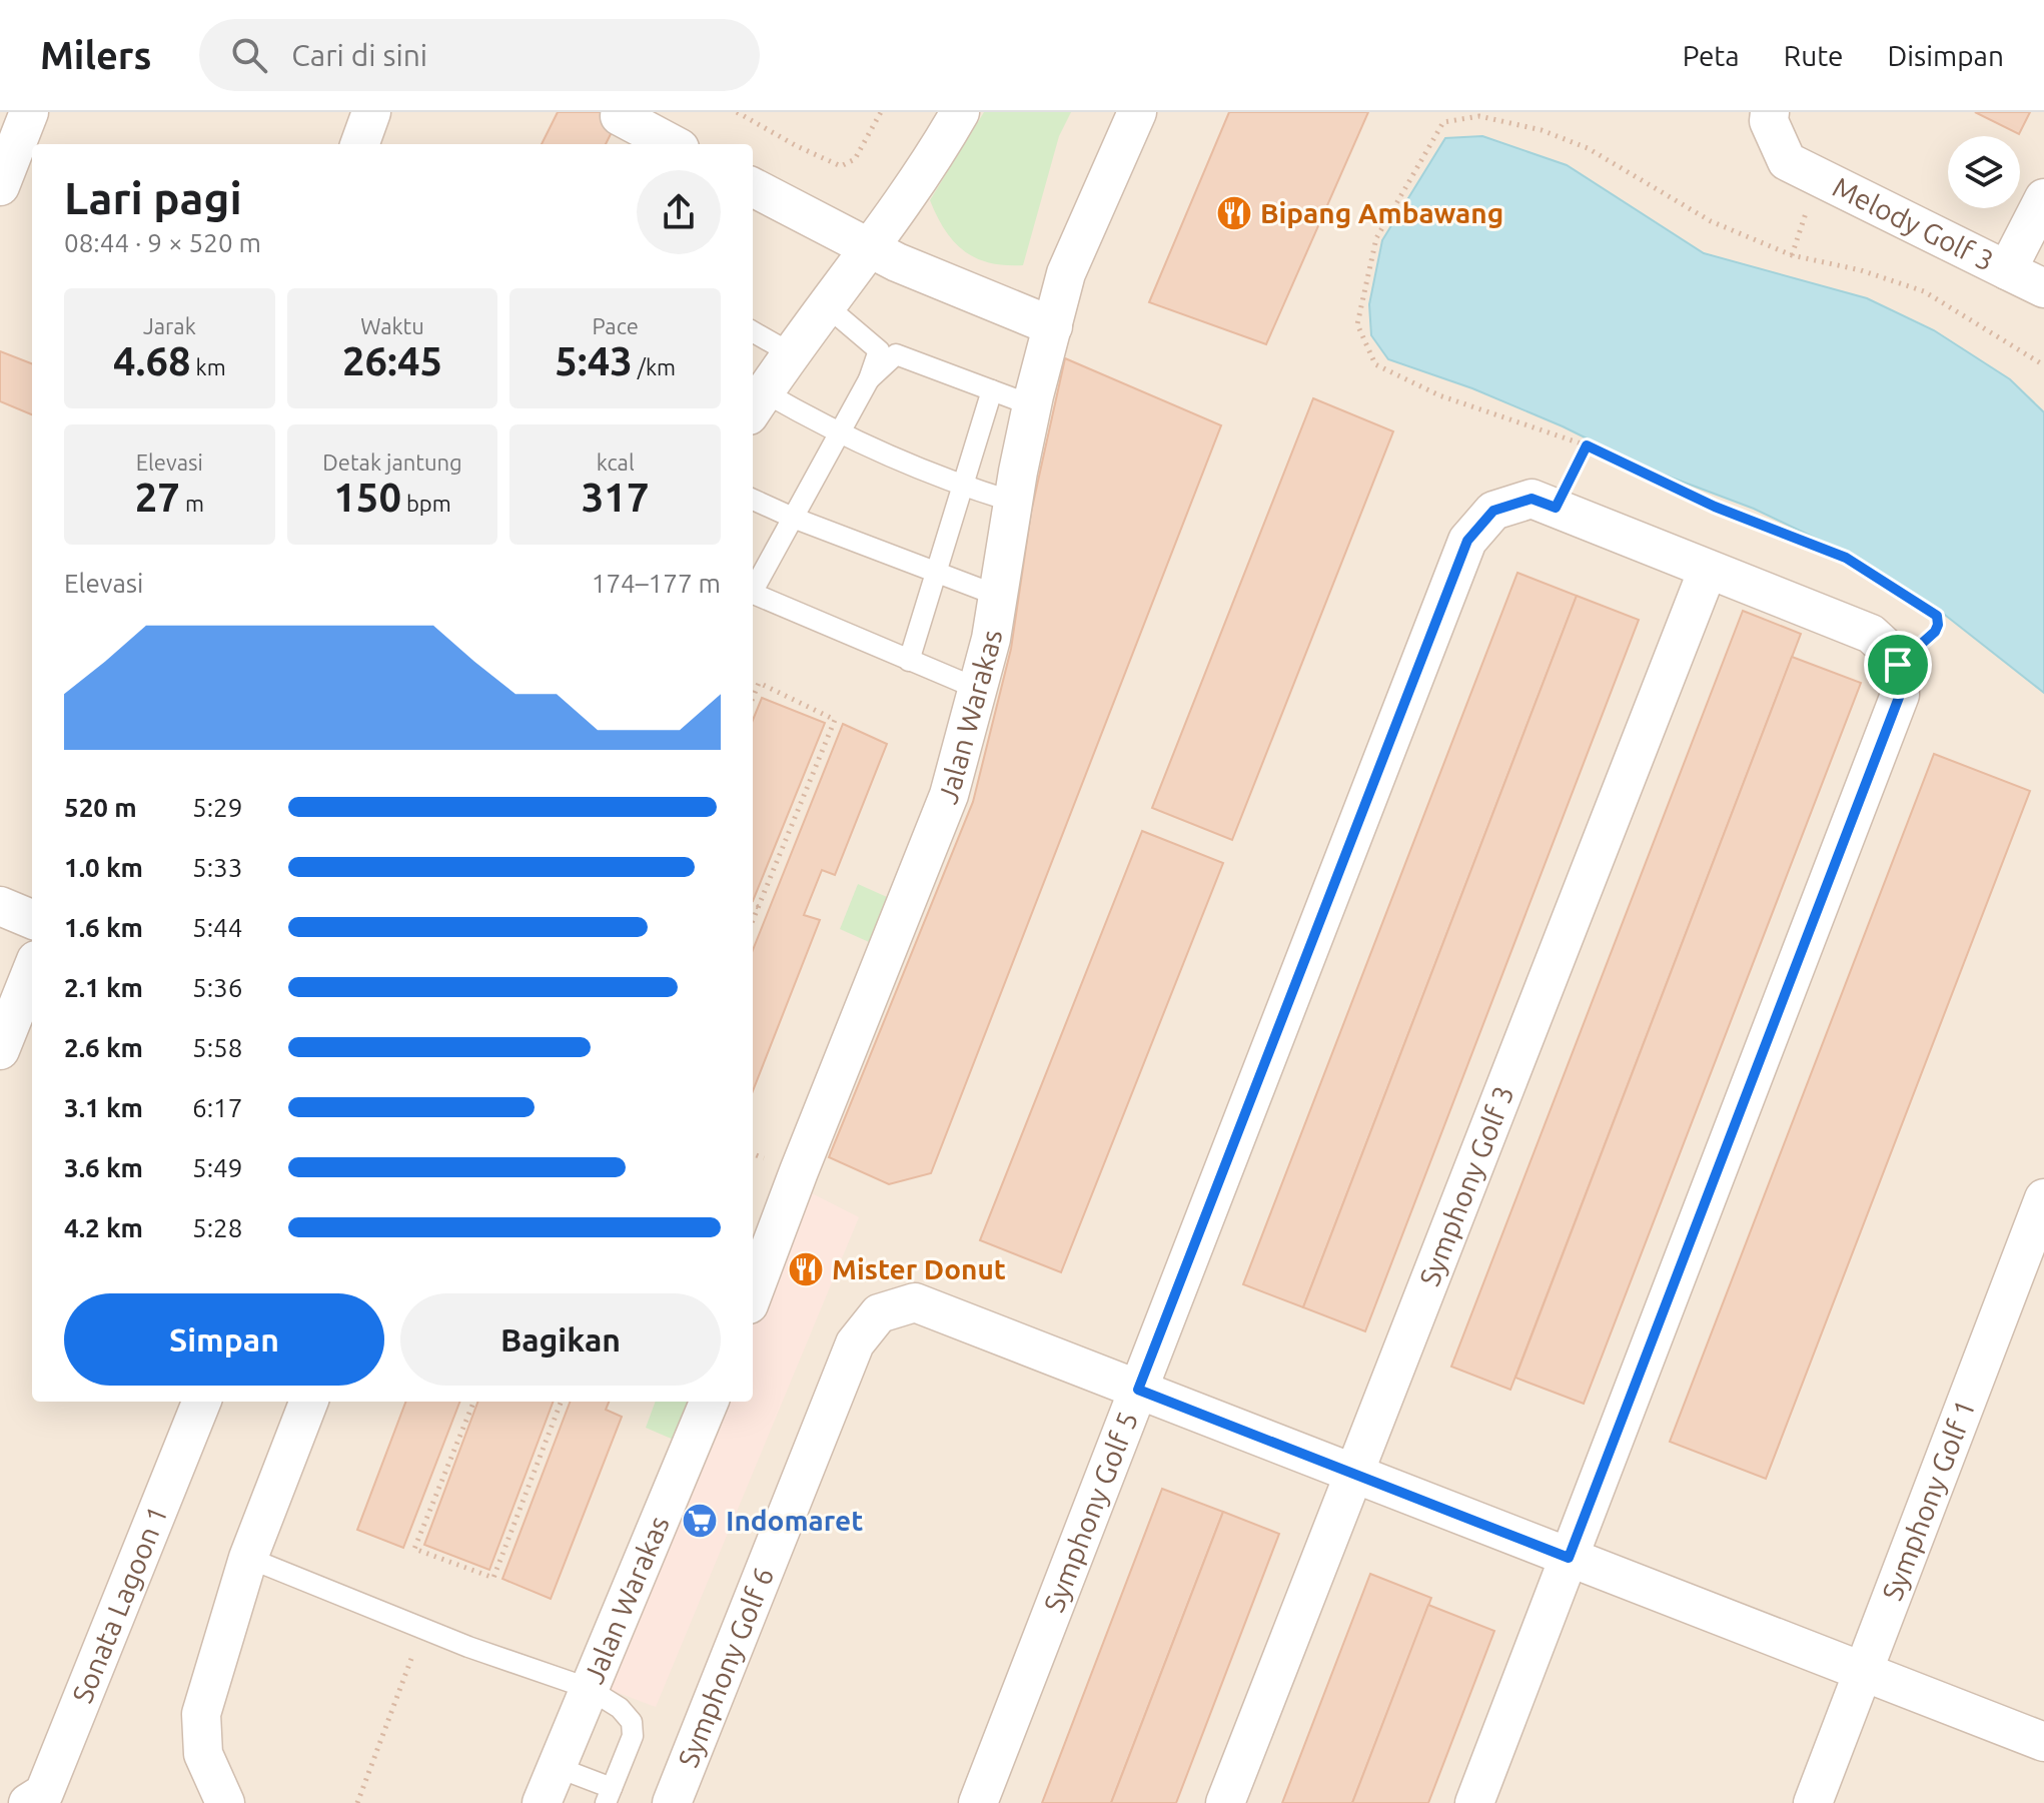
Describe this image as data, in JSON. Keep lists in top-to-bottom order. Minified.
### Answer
{"streets":{"street":["Melody Golf 3","Jalan Warakas","Symphony Golf 3","Symphony Golf 1","Symphony Golf 5","Sonata Lagoon 1","Symphony Golf 6"]},"crossings":[["Symphony Golf 5","Symphony Golf 6"]],"places":{"restaurant":["Bipang Ambawang","Mister Donut"],"supermarket":["Indomaret"]},"page":{"header":"Milers","search":"Cari di sini","nav":["Peta","Rute","Disimpan"],"heading":["Lari pagi","08:44 · 9 × 520 m"],"stats":[["Jarak","4.68 km"],["Waktu","26:45"],["Pace","5:43 /km"],["Elevasi","27 m"],["Detak jantung","150 bpm"],["kcal","317"]],"chart":["Elevasi","174–177 m"],"list":[{"name":"520 m","note":"5:29"},{"name":"1.0 km","note":"5:33"},{"name":"1.6 km","note":"5:44"},{"name":"2.1 km","note":"5:36"},{"name":"2.6 km","note":"5:58"},{"name":"3.1 km","note":"6:17"},{"name":"3.6 km","note":"5:49"},{"name":"4.2 km","note":"5:28"}],"buttons":["Simpan","Bagikan"]}}
